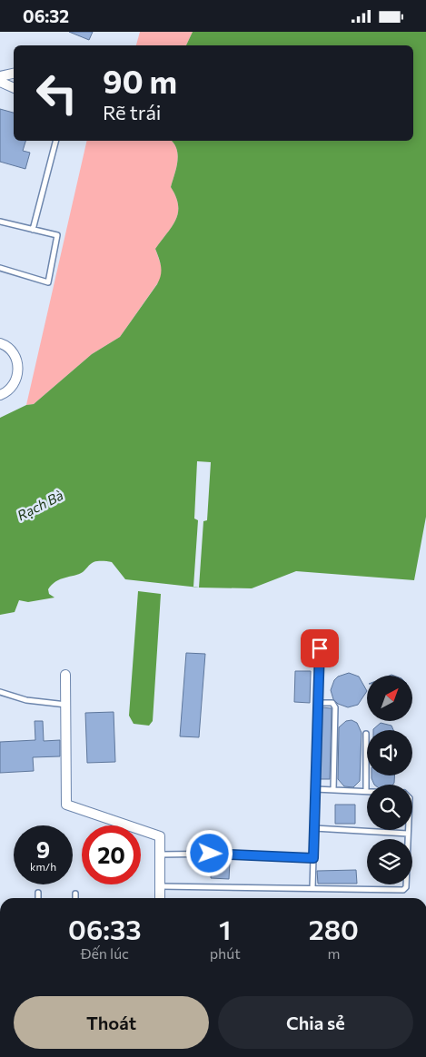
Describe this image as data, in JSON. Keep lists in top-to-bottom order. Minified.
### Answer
{"water":["Rạch Bà"],"north":"top right","page":{"status":"06:32","turn":["90 m","Rẽ trái"],"speed":"9 km/h","limit":"20","eta":["06:33","Đến lúc","1","phút","280","m"],"buttons":["Thoát","Chia sẻ"]}}
